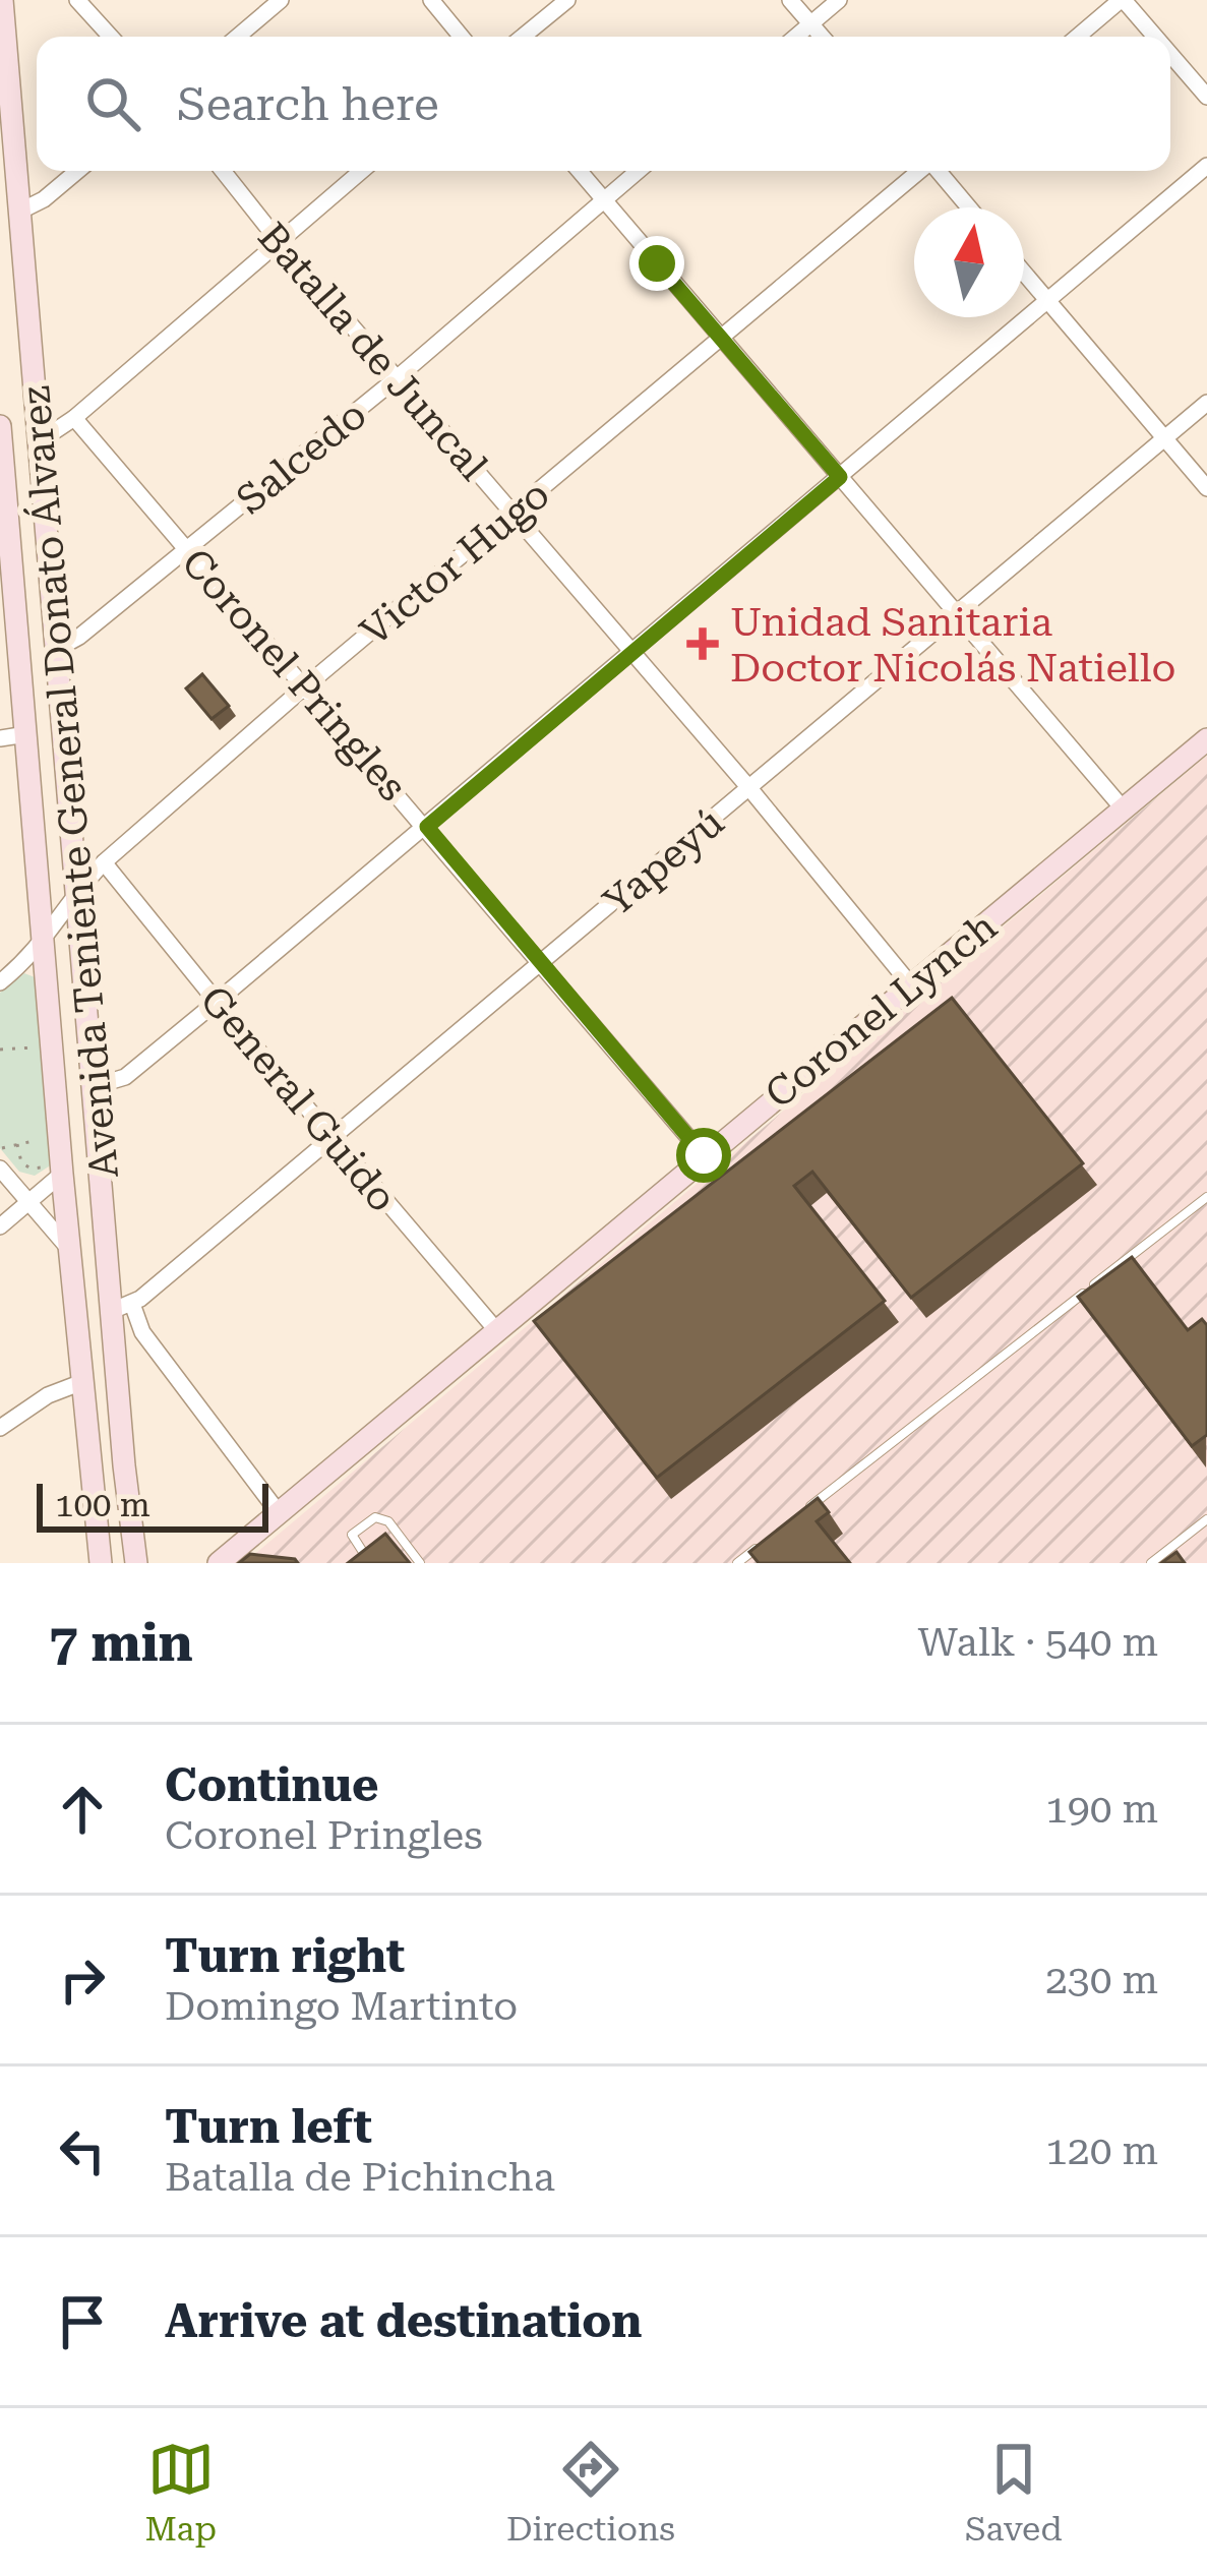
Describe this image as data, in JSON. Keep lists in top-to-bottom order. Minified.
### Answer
{"streets":{"main road":["Avenida Teniente General Donato Álvarez","Coronel Lynch"],"street":["Batalla de Juncal","Salcedo","Victor Hugo","Coronel Pringles","Yapeyú","General Guido"]},"crossings":[["Batalla de Juncal","Salcedo"],["Batalla de Juncal","Victor Hugo"],["Batalla de Juncal","Yapeyú"],["Batalla de Juncal","Coronel Lynch"],["Salcedo","Coronel Pringles"],["Salcedo","Avenida Teniente General Donato Álvarez"],["Victor Hugo","Coronel Pringles"],["Victor Hugo","Avenida Teniente General Donato Álvarez"],["Victor Hugo","General Guido"],["Coronel Pringles","Yapeyú"],["Coronel Pringles","Coronel Lynch"],["Avenida Teniente General Donato Álvarez","Yapeyú"],["Yapeyú","General Guido"],["Coronel Lynch","General Guido"]],"places":{"health":["Unidad Sanitaria Doctor Nicolás Natiello"]},"scale_bar":"100 m","north":"top","page":{"search":"Search here","scale":"100 m","heading":["7 min","Walk · 540 m"],"list":[["Continue","Coronel Pringles","190 m"],["Turn right","Domingo Martinto","230 m"],["Turn left","Batalla de Pichincha","120 m"],"Arrive at destination"],"nav":["Map","Directions","Saved"]}}
